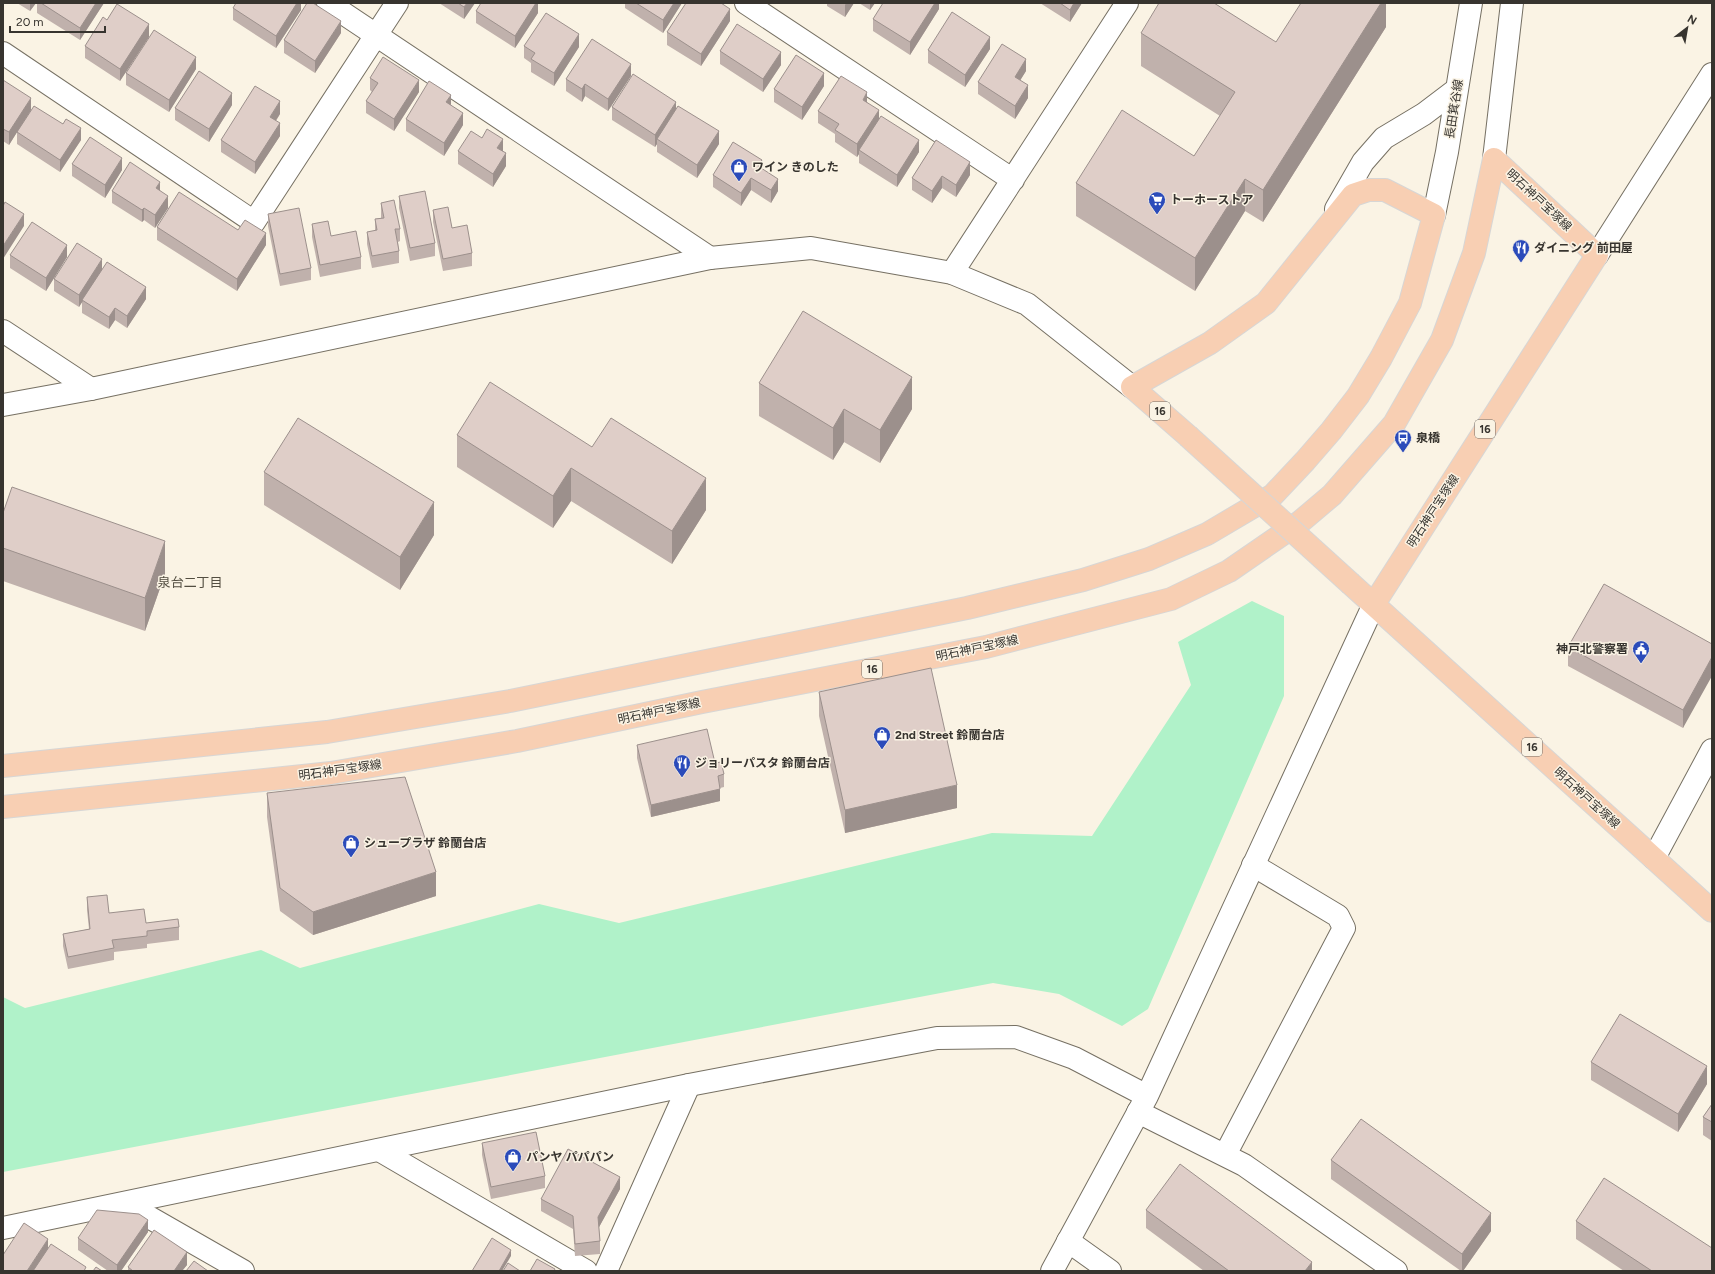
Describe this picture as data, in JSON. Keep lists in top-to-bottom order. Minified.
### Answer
{"streets":{"main road":["明石神戸宝塚線","16"],"street":["長田箕谷線"]},"districts":["泉台二丁目"],"places":{"shop":["ワイン きのした","2nd Street 鈴蘭台店","シュープラザ 鈴蘭台店","パンヤ パパパン"],"supermarket":["トーホーストア"],"restaurant":["ダイニング 前田屋","ジョリーパスタ 鈴蘭台店"],"bus stop":["泉橋"],"public building":["神戸北警察署"]},"scale_bar":"20 m","north":"top right"}
